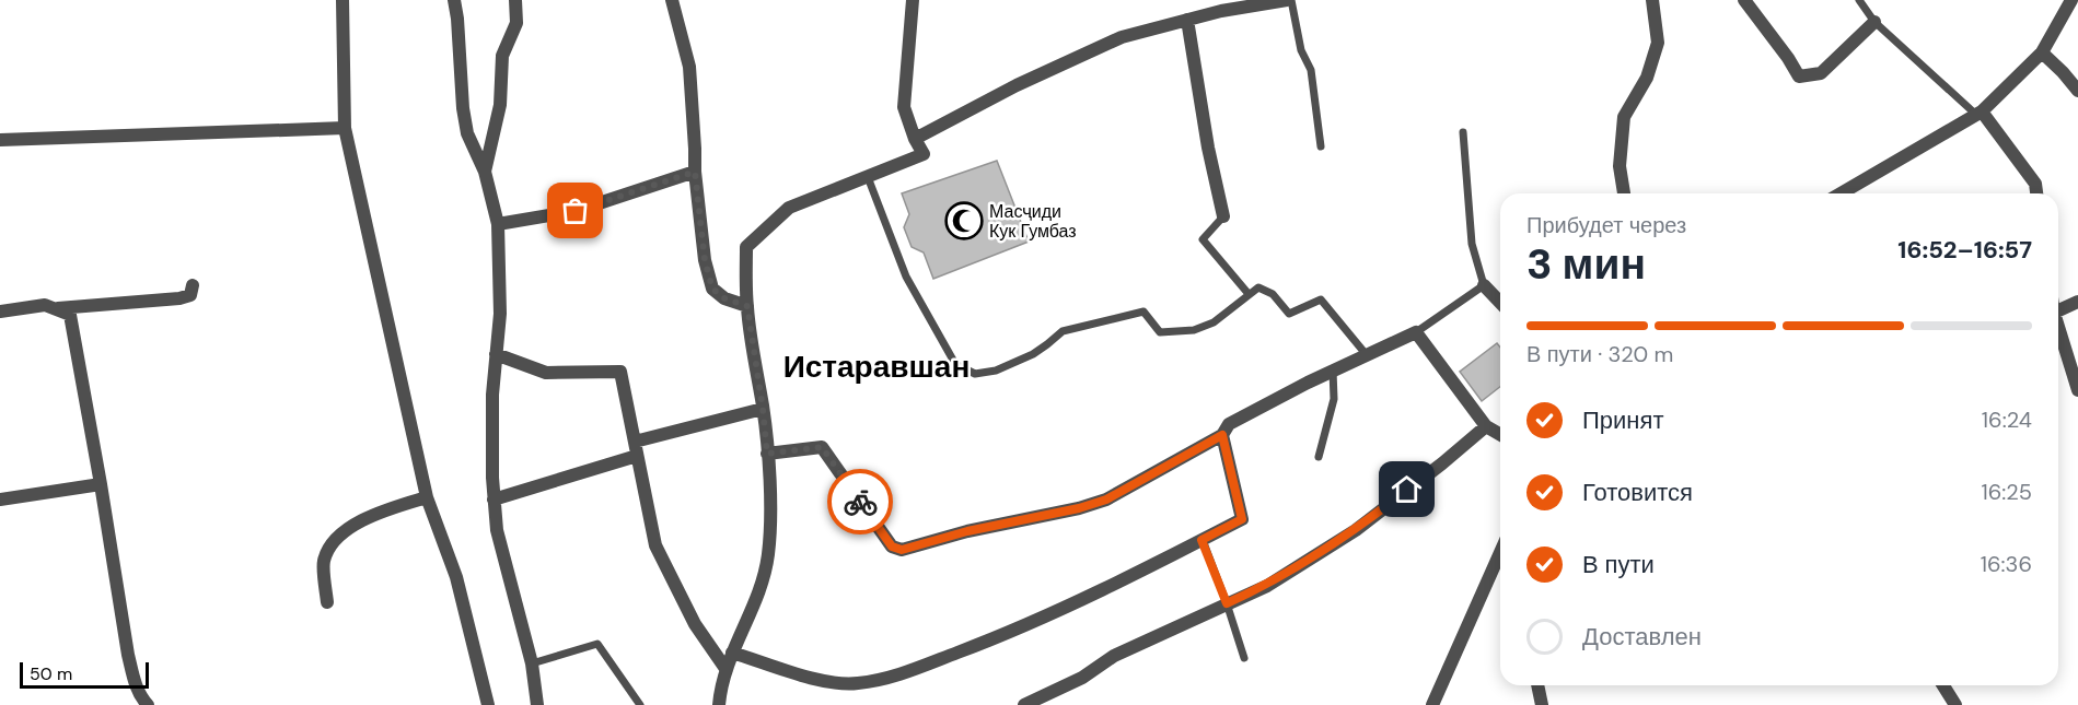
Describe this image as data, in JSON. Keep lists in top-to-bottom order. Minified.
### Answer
{"districts":["Истаравшан"],"places":{"mosque":["Масҷиди Кук Гумбаз"]},"scale_bar":"50 m","page":{"heading":["3 мин","Прибудет через","16:52–16:57"],"bar":"В пути · 320 m","list":[["Принят","16:24"],["Готовится","16:25"],["В пути","16:36"],"Доставлен"],"scale":"50 m"}}
